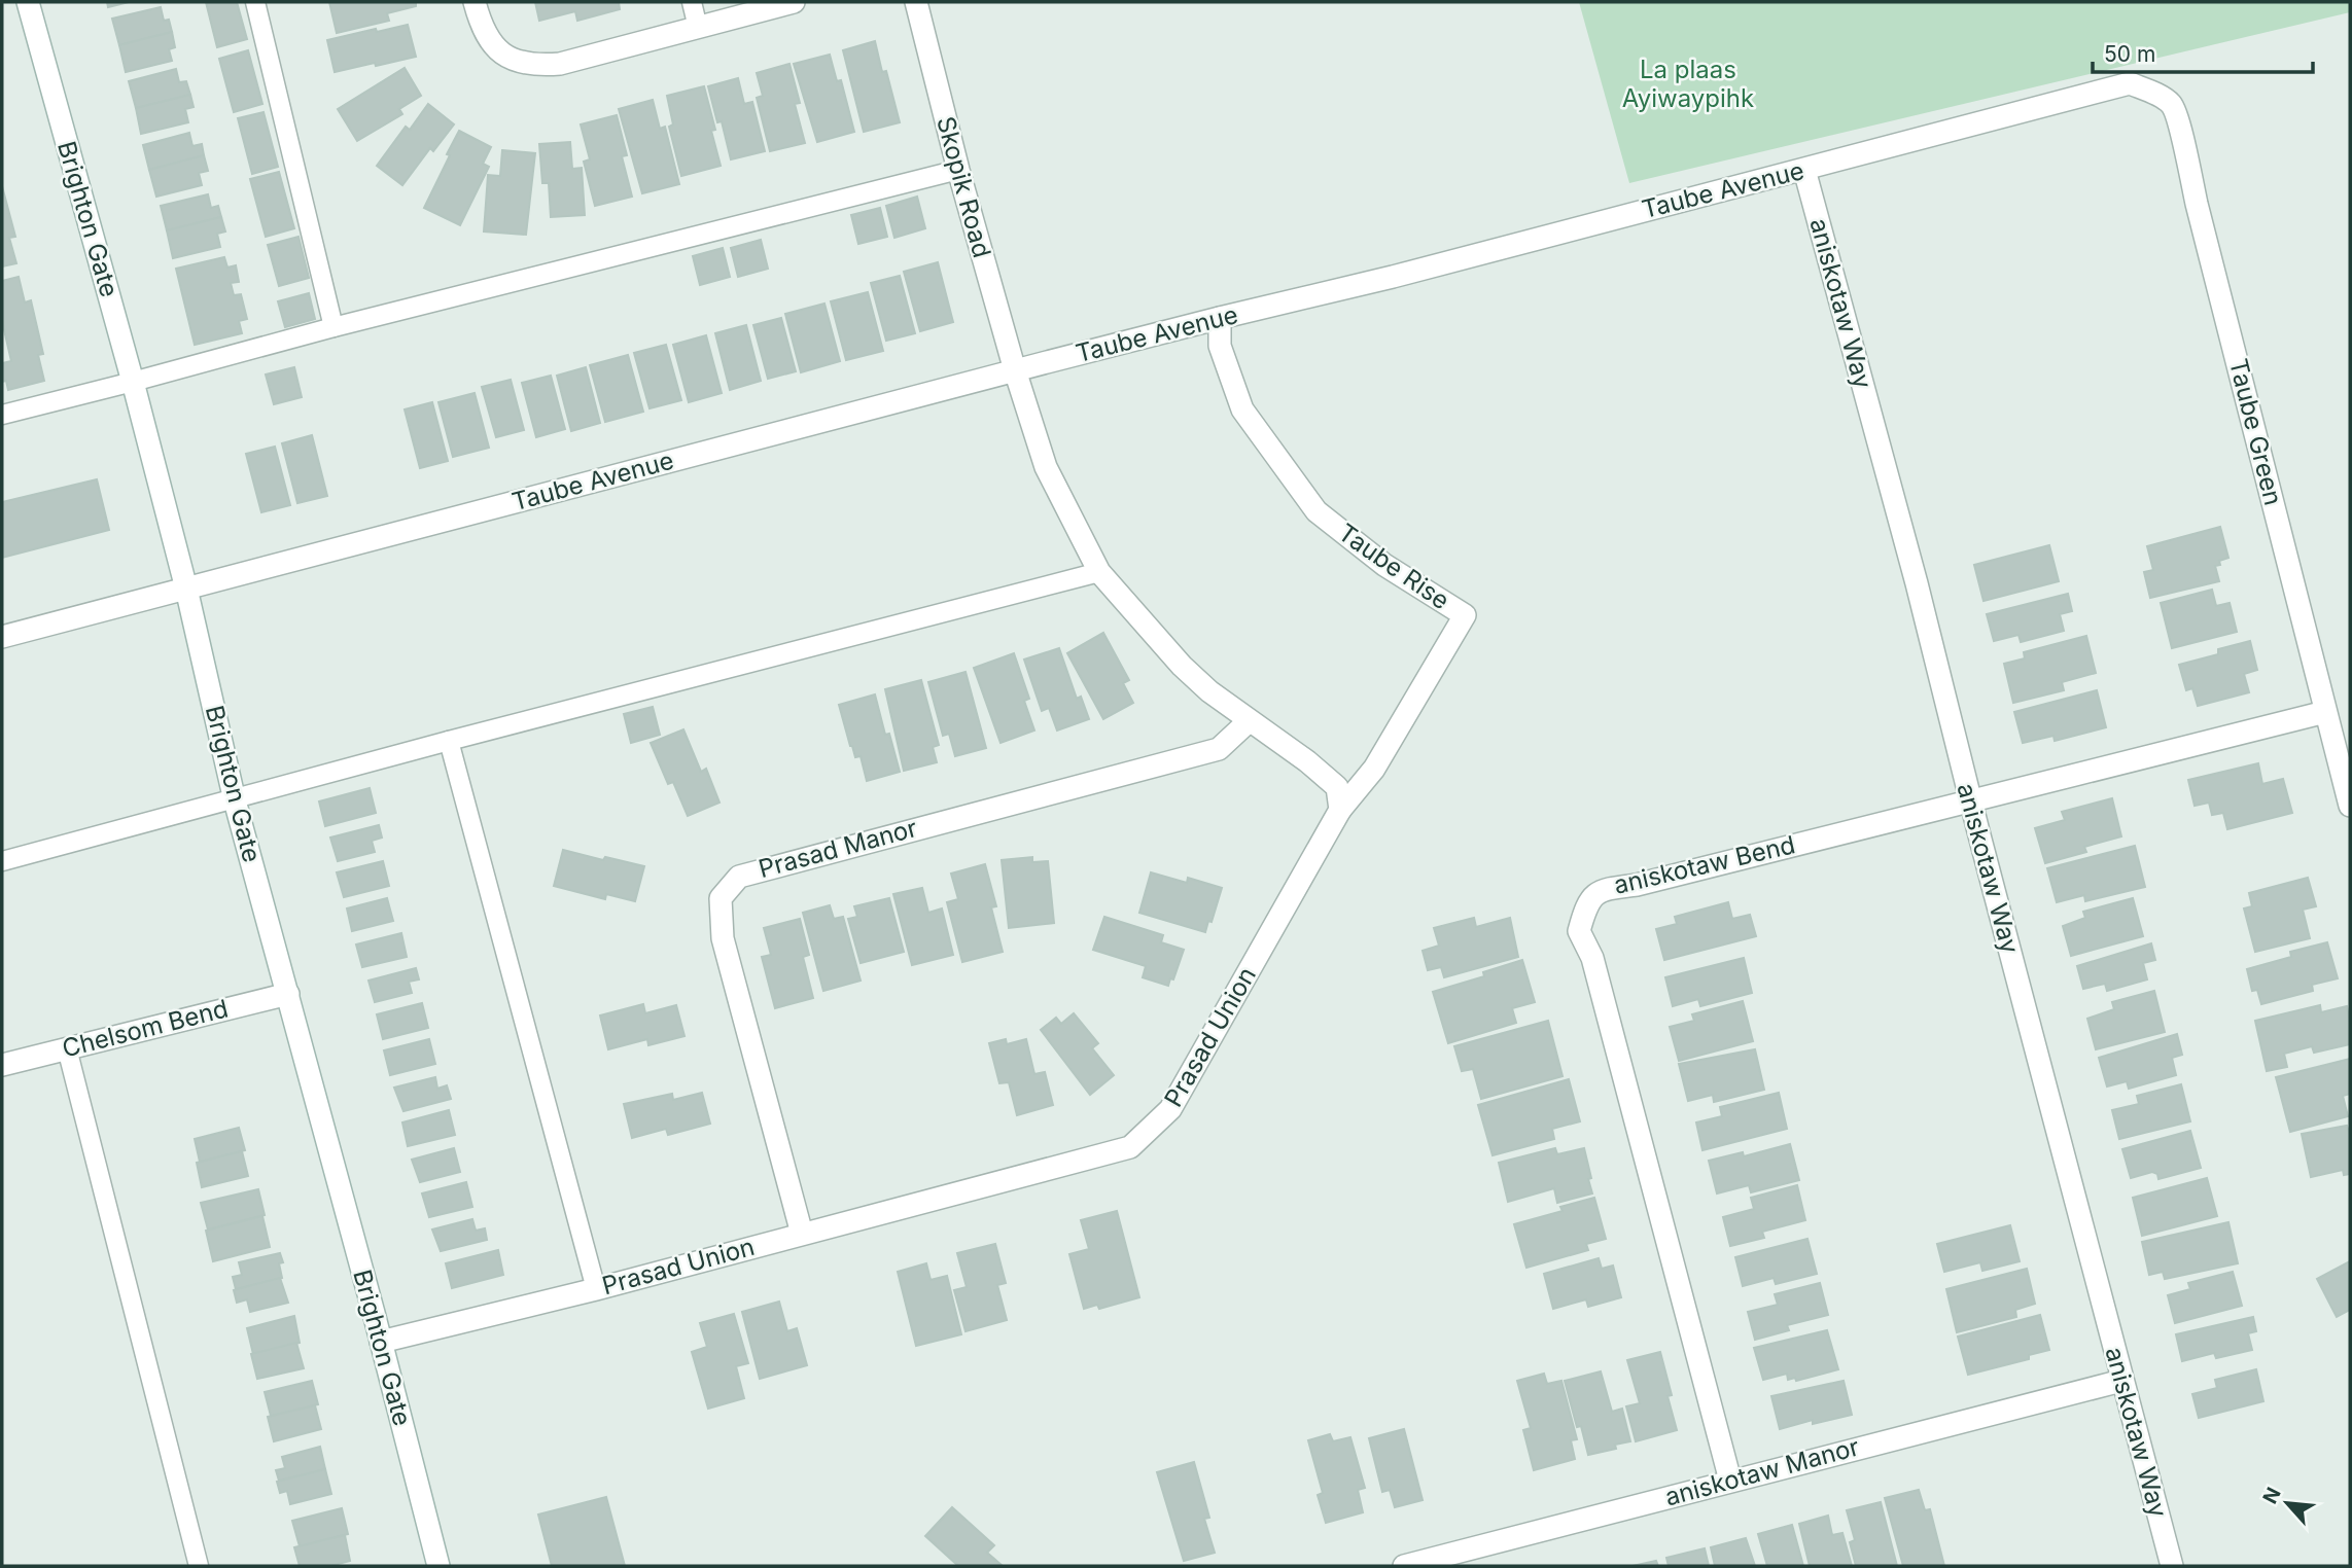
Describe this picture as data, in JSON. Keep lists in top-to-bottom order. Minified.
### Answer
{"streets":{"street":["Skopik Road","Taube Avenue","Brighton Gate","aniskotaw Way","Taube Green","Taube Rise","Prasad Manor","aniskotaw Bend","Chelsom Bend","Prasad Union","aniskotaw Manor"]},"crossings":[["Skopik Road","Taube Avenue"],["Taube Avenue","Brighton Gate"],["Taube Avenue","aniskotaw Way"],["Taube Avenue","Taube Green"],["Taube Avenue","Taube Rise"],["Brighton Gate","Chelsom Bend"],["Brighton Gate","Prasad Union"],["aniskotaw Way","aniskotaw Bend"],["aniskotaw Way","aniskotaw Manor"],["Taube Green","aniskotaw Bend"],["Taube Rise","Prasad Union"],["Prasad Manor","Prasad Union"],["aniskotaw Bend","aniskotaw Manor"]],"parks":["La plaas Ayiwaypihk"],"scale_bar":"50 m","north":"top left"}
